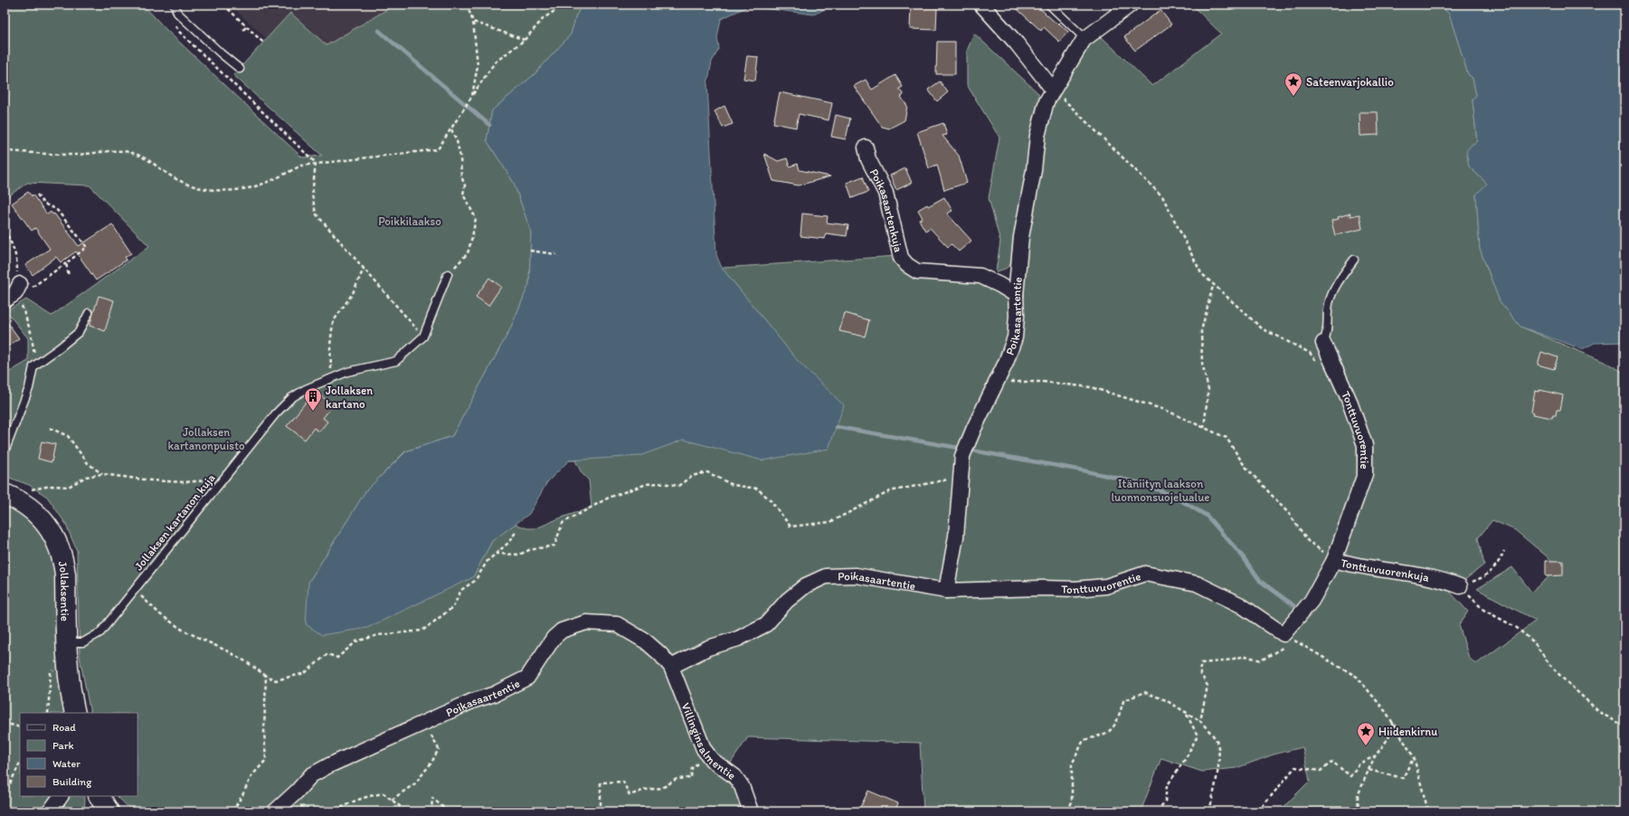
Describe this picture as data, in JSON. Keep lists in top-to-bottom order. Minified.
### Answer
{"streets":{"street":["Poikasaartenkuja","Poikasaartentie","Tonttuvuorentie","Tonttuvuorenkuja","Jollaksentie","Villinginsalmentie"],"lane":["Jollaksen kartanon kuja"]},"crossings":[["Poikasaartenkuja","Poikasaartentie"],["Poikasaartentie","Tonttuvuorentie"],["Poikasaartentie","Villinginsalmentie"],["Tonttuvuorentie","Tonttuvuorenkuja"],["Jollaksen kartanon kuja","Jollaksentie"]],"parks":["Poikkilaakso","Jollaksen kartanonpuisto","Itäniityn laakson luonnonsuojelualue"],"places":{"place":["Sateenvarjokallio","Hiidenkirnu"],"building":["Jollaksen kartano"]},"legend":["Road","Park","Water","Building"]}
